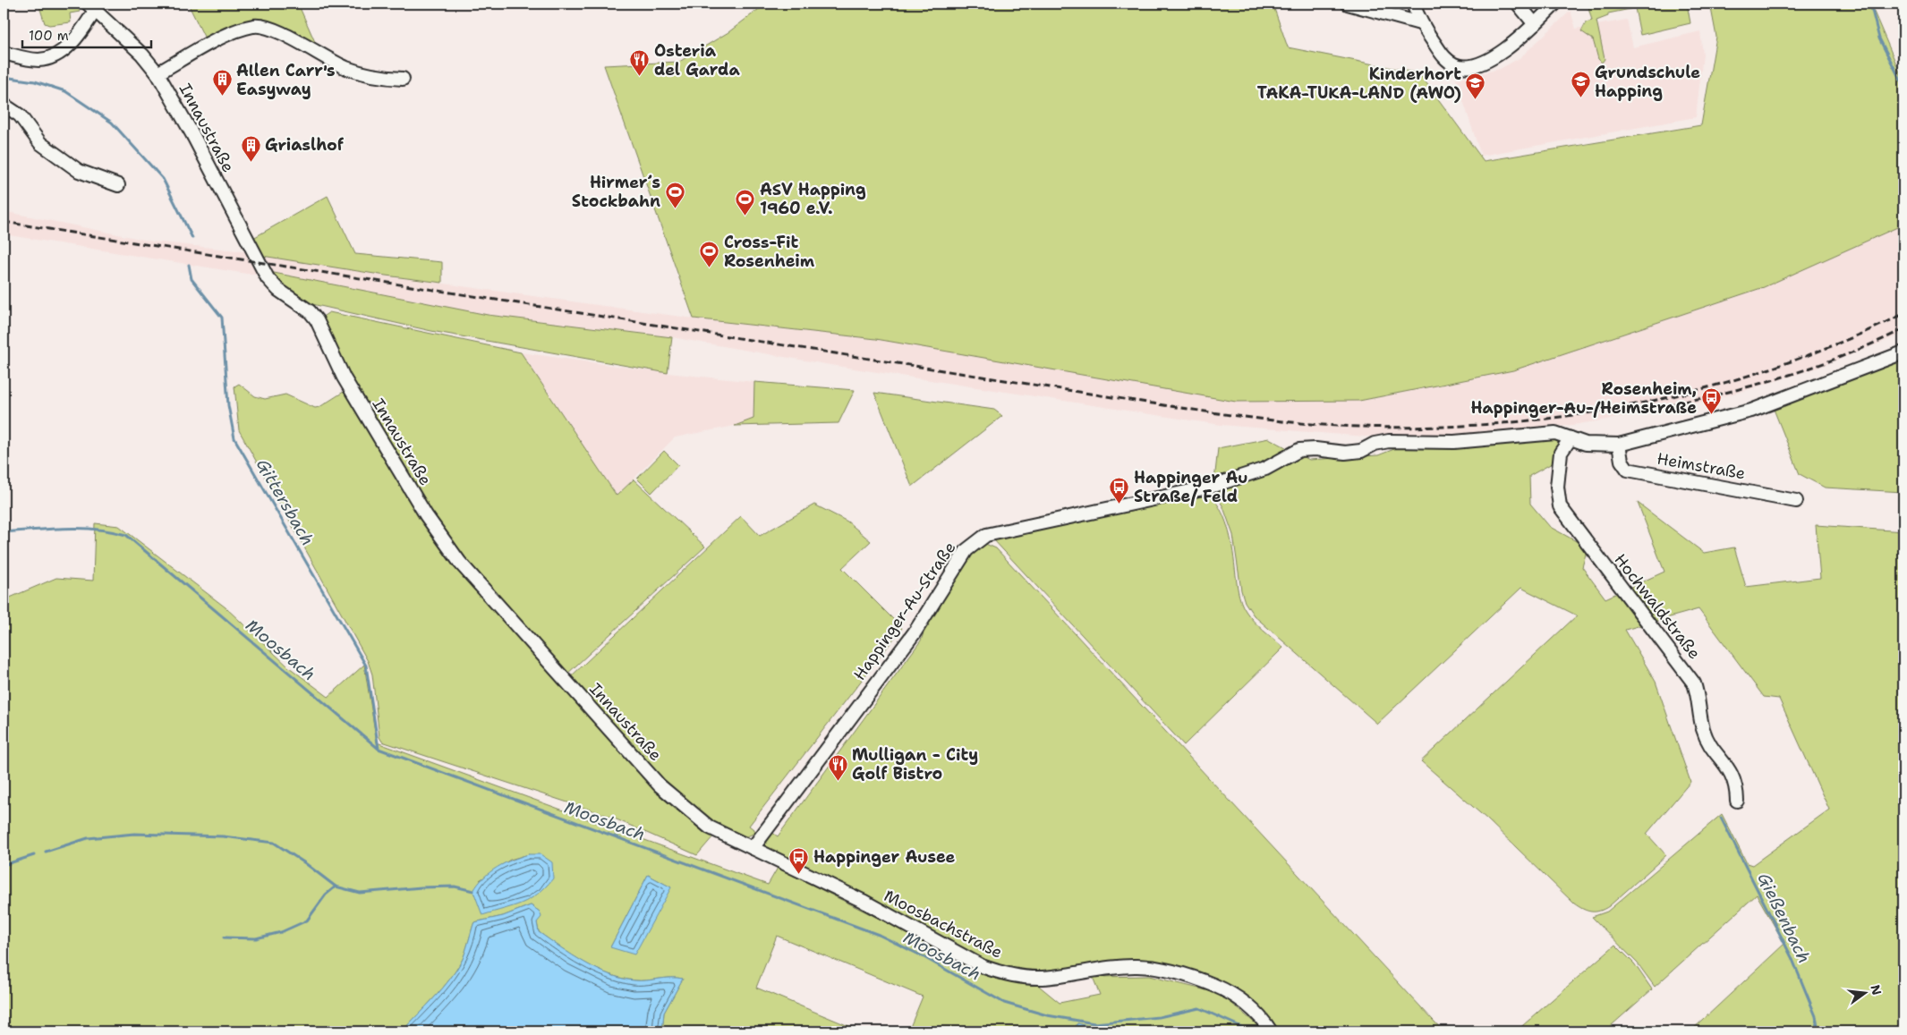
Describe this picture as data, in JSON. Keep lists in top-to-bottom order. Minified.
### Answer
{"streets":{"street":["Innaustraße","Heimstraße","Hochwaldstraße","Happinger-Au-Straße","Moosbachstraße"]},"crossings":[["Innaustraße","Happinger-Au-Straße"],["Innaustraße","Moosbachstraße"],["Heimstraße","Happinger-Au-Straße"],["Hochwaldstraße","Happinger-Au-Straße"],["Happinger-Au-Straße","Moosbachstraße"]],"water":["Gittersbach","Moosbach","Gießenbach"],"places":{"restaurant":["Osteria del Garda","Mulligan - City Golf Bistro"],"building":["Allen Carr's Easyway","Griaslhof"],"school or university":["Grundschule Happing","Kinderhort TAKA-TUKA-LAND (AWO)"],"sports":["Hirmer´s Stockbahn","ASV Happing 1960 e.V.","Cross-Fit Rosenheim"],"bus stop":["Rosenheim, Happinger-Au-/Heimstraße","Happinger Au Straße/ Feld","Happinger Ausee"]},"scale_bar":"100 m","north":"right"}
